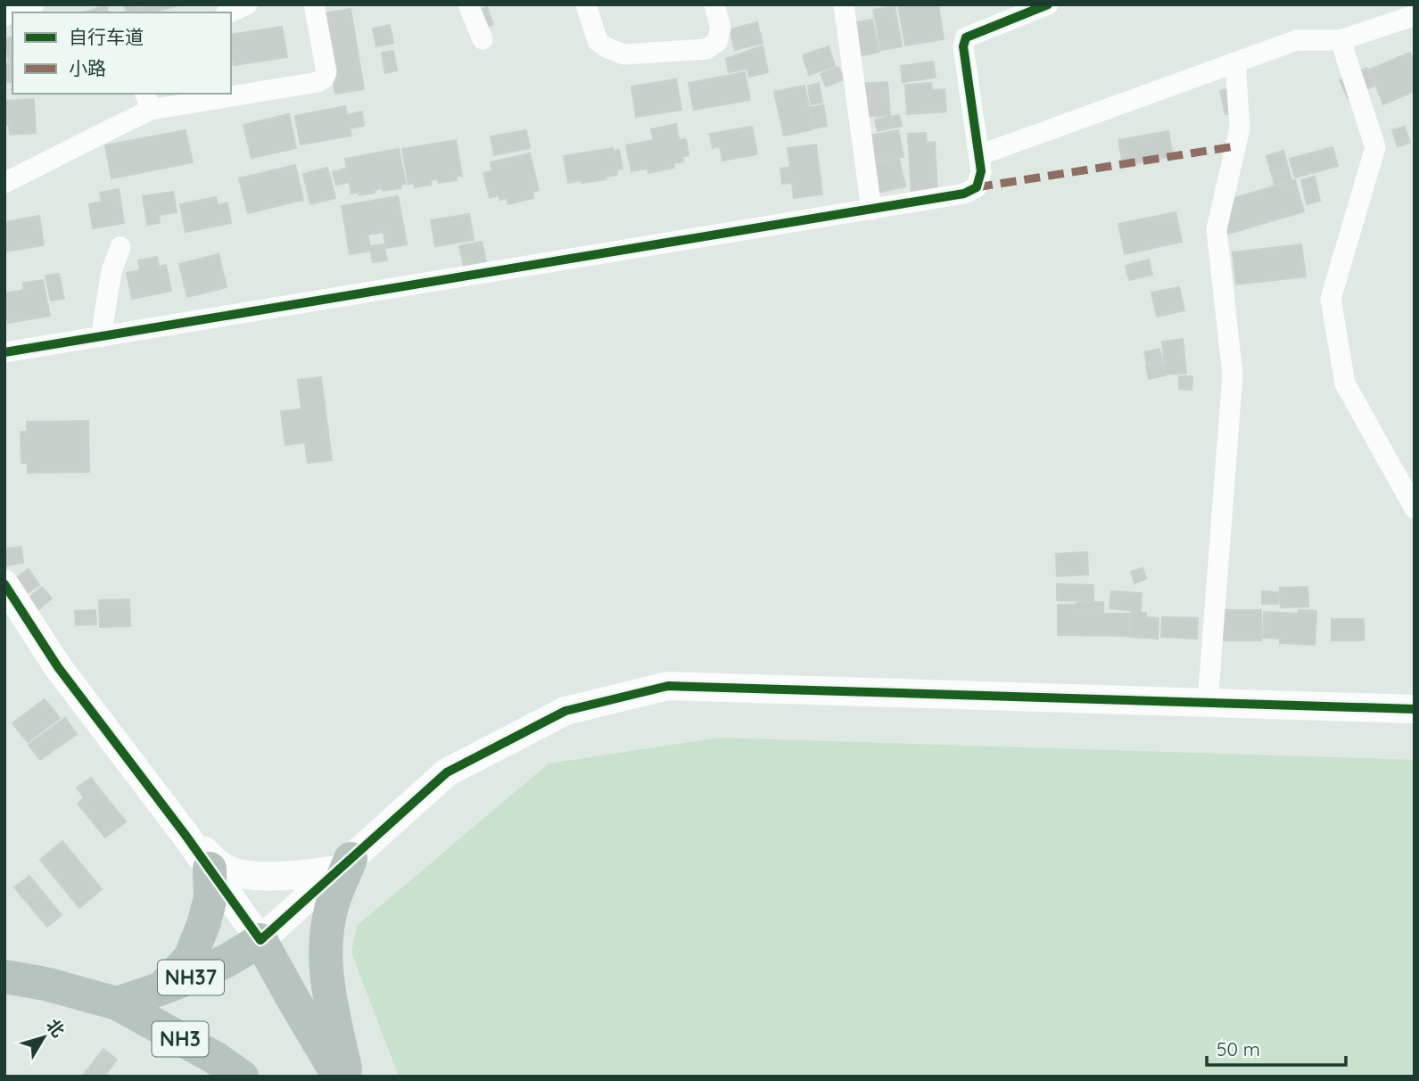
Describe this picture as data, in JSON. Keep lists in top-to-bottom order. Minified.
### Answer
{"streets":{"highway":["NH37","NH3"]},"crossings":[["NH37","NH3"]],"legend":["自行车道","小路"],"scale_bar":"50 m","north":"top right"}
